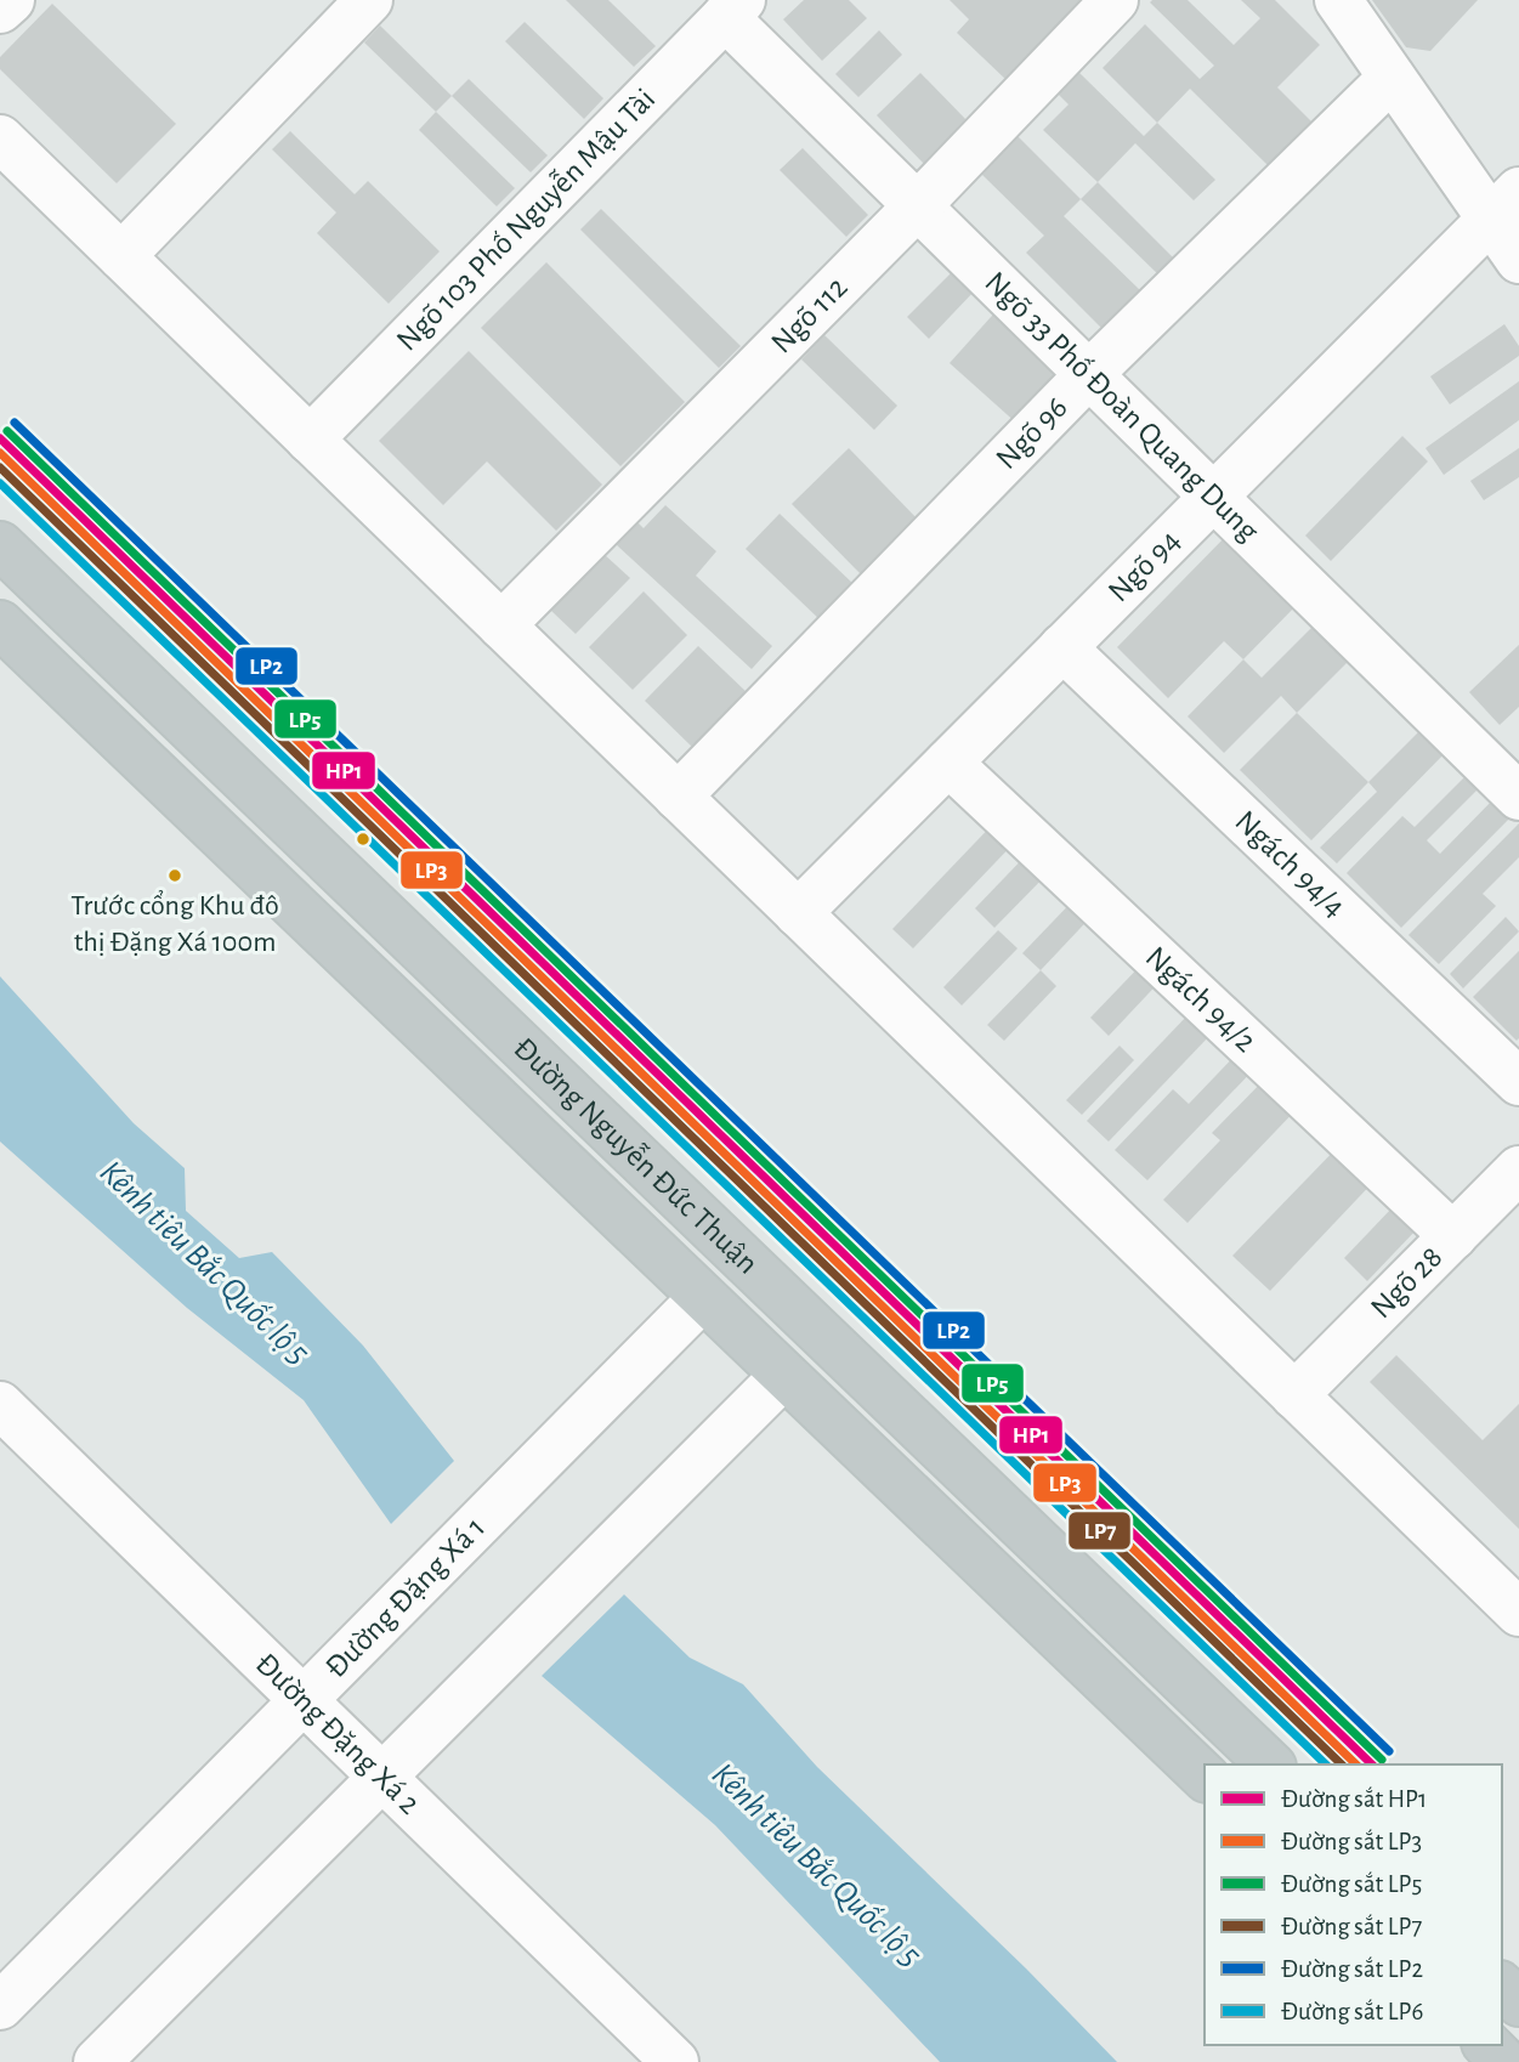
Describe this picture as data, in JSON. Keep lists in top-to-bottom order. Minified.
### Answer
{"streets":{"highway":["Đường Nguyễn Đức Thuận"],"street":["Ngõ 103 Phố Nguyễn Mậu Tài","Ngõ 112","Ngõ 33 Phố Đoàn Quang Dung","Ngõ 96","Ngõ 94","Ngách 94/4","Ngách 94/2","Ngõ 28","Đường Đặng Xá 1","Đường Đặng Xá 2"]},"crossings":[["Ngõ 103 Phố Nguyễn Mậu Tài","Ngõ 33 Phố Đoàn Quang Dung"],["Ngõ 112","Ngõ 33 Phố Đoàn Quang Dung"],["Ngõ 33 Phố Đoàn Quang Dung","Ngõ 96"],["Ngõ 33 Phố Đoàn Quang Dung","Ngõ 94"],["Ngõ 94","Ngách 94/4"],["Ngõ 94","Ngách 94/2"],["Ngách 94/2","Ngõ 28"],["Đường Nguyễn Đức Thuận","Đường Đặng Xá 1"],["Đường Đặng Xá 1","Đường Đặng Xá 2"]],"water":["Kênh tiêu Bắc Quốc lộ 5"],"places":["Trước cổng Khu đô thị Đặng Xá 100m"],"lines":["rail line LP2","rail line LP5","rail line HP1","rail line LP3","rail line LP7","rail line LP6"],"legend":["Đường sắt HP1","Đường sắt LP3","Đường sắt LP5","Đường sắt LP7","Đường sắt LP2","Đường sắt LP6"]}
